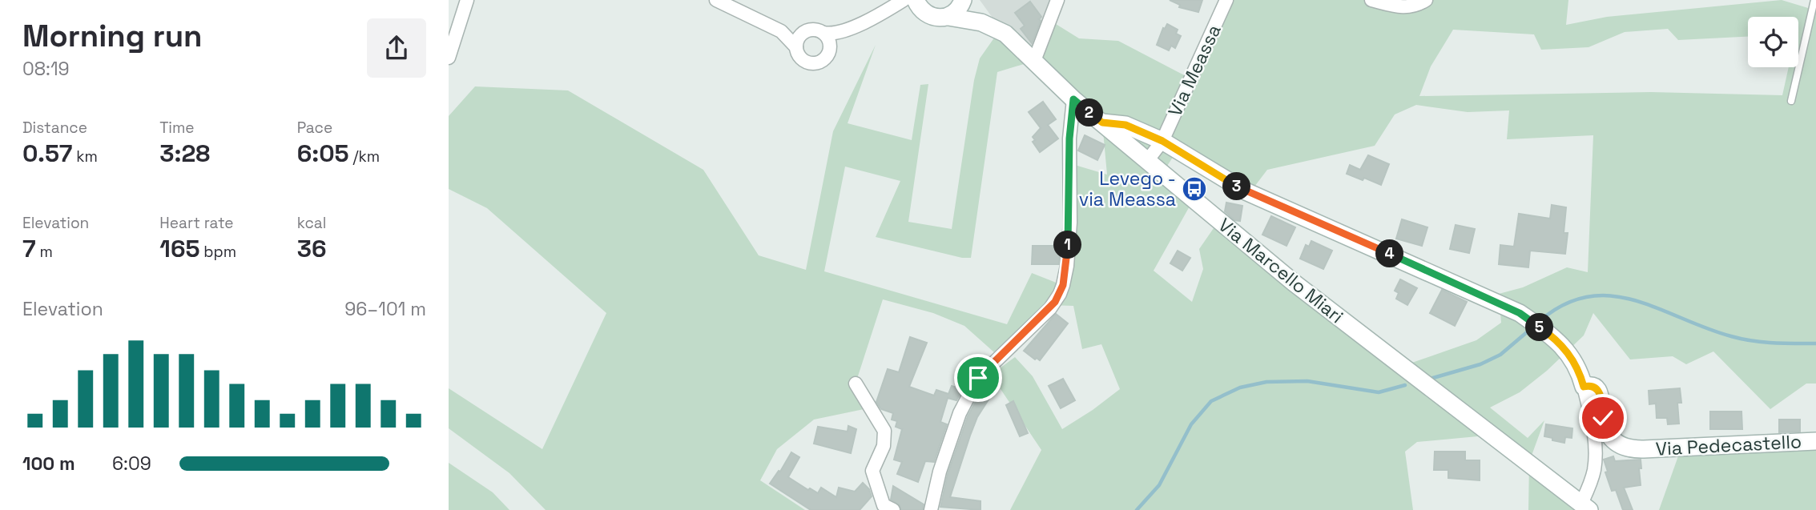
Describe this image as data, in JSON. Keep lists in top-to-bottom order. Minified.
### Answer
{"streets":{"main road":["Via Marcello Miari","Via Pedecastello"],"street":["Via Meassa"]},"crossings":[["Via Meassa","Via Marcello Miari"]],"places":{"bus stop":["Levego - via Meassa"]},"page":{"heading":["Morning run","08:19"],"stats":[["Distance","0.57 km"],["Time","3:28"],["Pace","6:05 /km"],["Elevation","7 m"],["Heart rate","165 bpm"],["kcal","36"]],"pins":["2","3","1","4","5"],"chart":["Elevation","96–101 m"],"list":[{"name":"100 m","note":"6:09"}]}}
